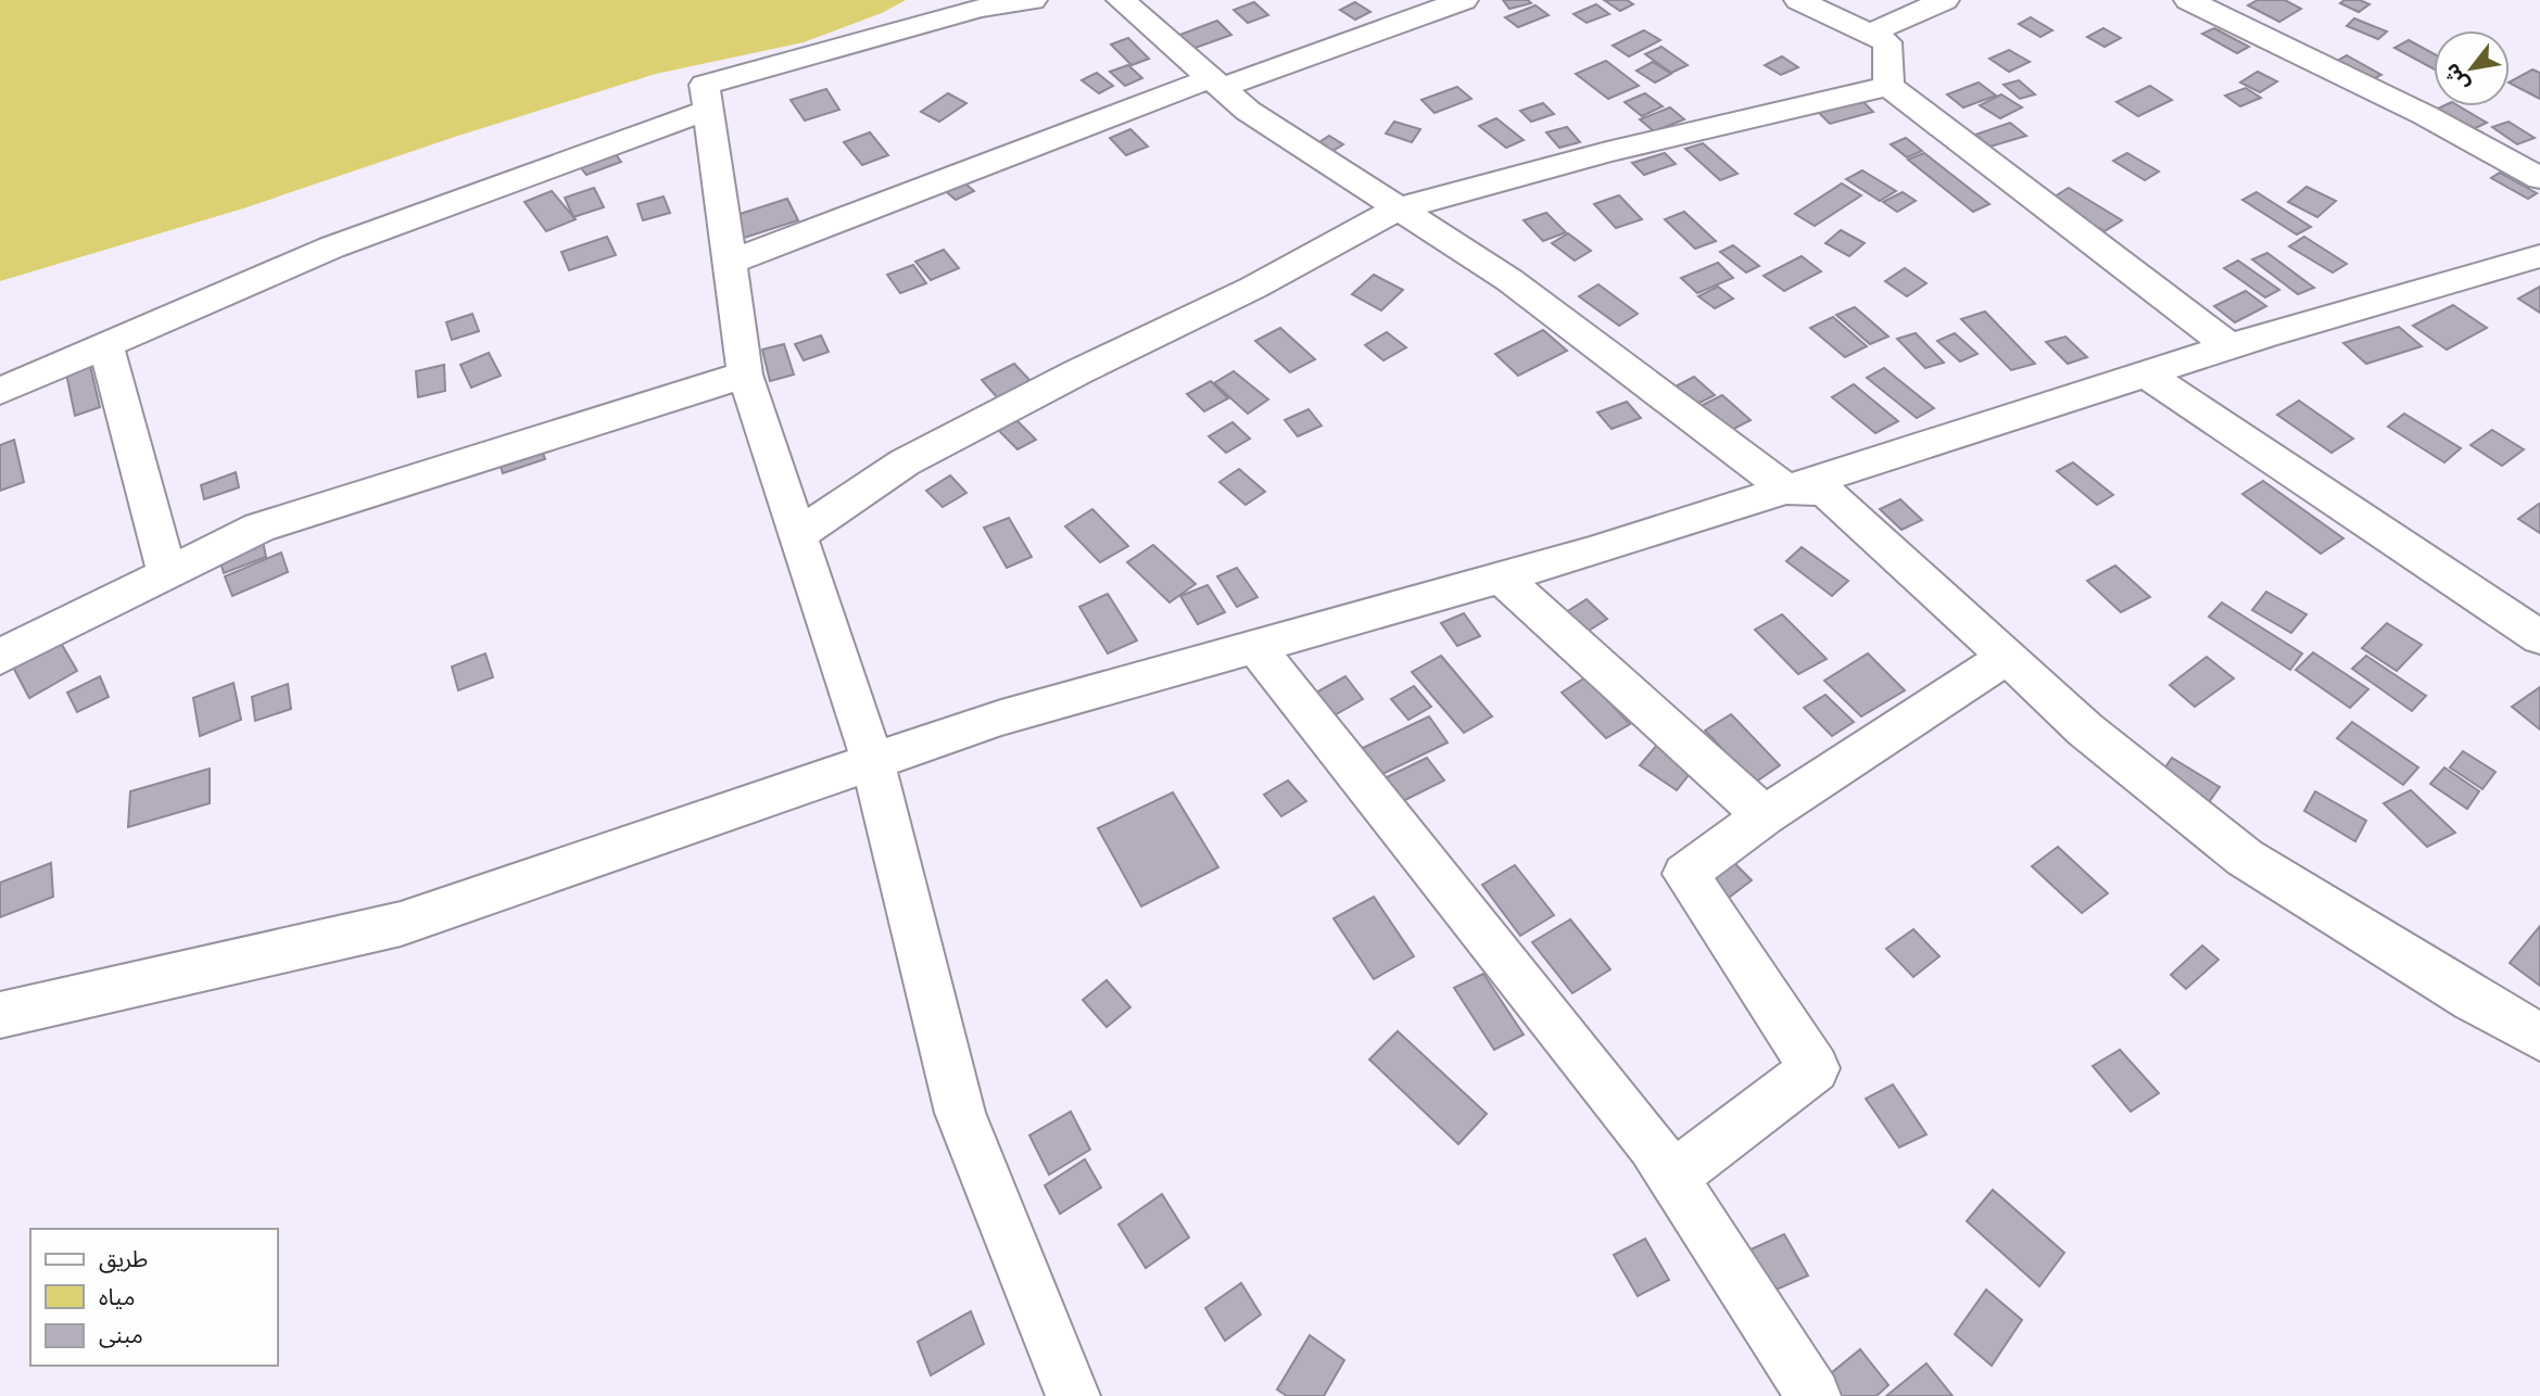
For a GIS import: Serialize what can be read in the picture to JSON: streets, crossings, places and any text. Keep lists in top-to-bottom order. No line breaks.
{"legend":["طريق","مياه","مبنى"],"north":"bottom left"}
